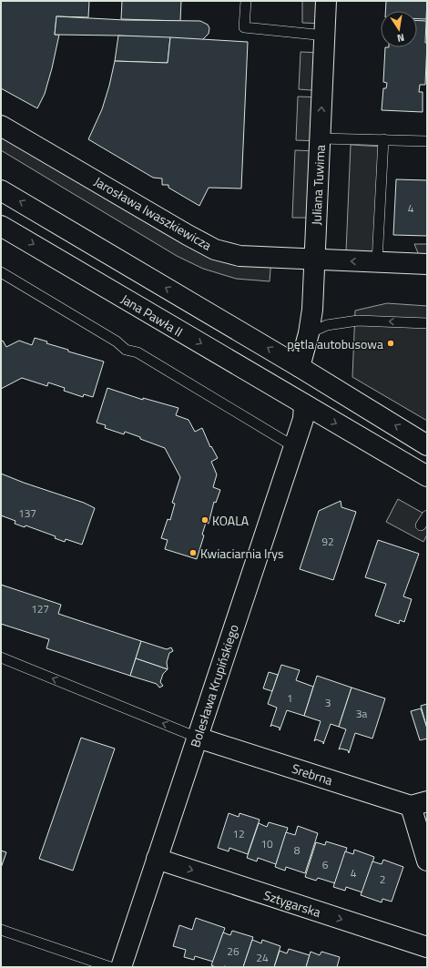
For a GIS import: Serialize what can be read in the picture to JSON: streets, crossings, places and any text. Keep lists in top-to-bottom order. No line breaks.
{"streets":{"street":["Juliana Tuwima","Jarosława Iwaszkiewicza","Jana Pawła II","Bolesława Krupińskiego","Srebrna","Sztygarska"]},"crossings":[["Juliana Tuwima","Jarosława Iwaszkiewicza"],["Jana Pawła II","Bolesława Krupińskiego"],["Bolesława Krupińskiego","Srebrna"],["Bolesława Krupińskiego","Sztygarska"]],"one_way":["Sztygarska"],"places":["pętla autobusowa","KOALA","Kwiaciarnia Irys"],"house_numbers":["4","137","92","127","1","3","3a","12","10","8","6","4","2","26","24"],"north":"bottom"}
